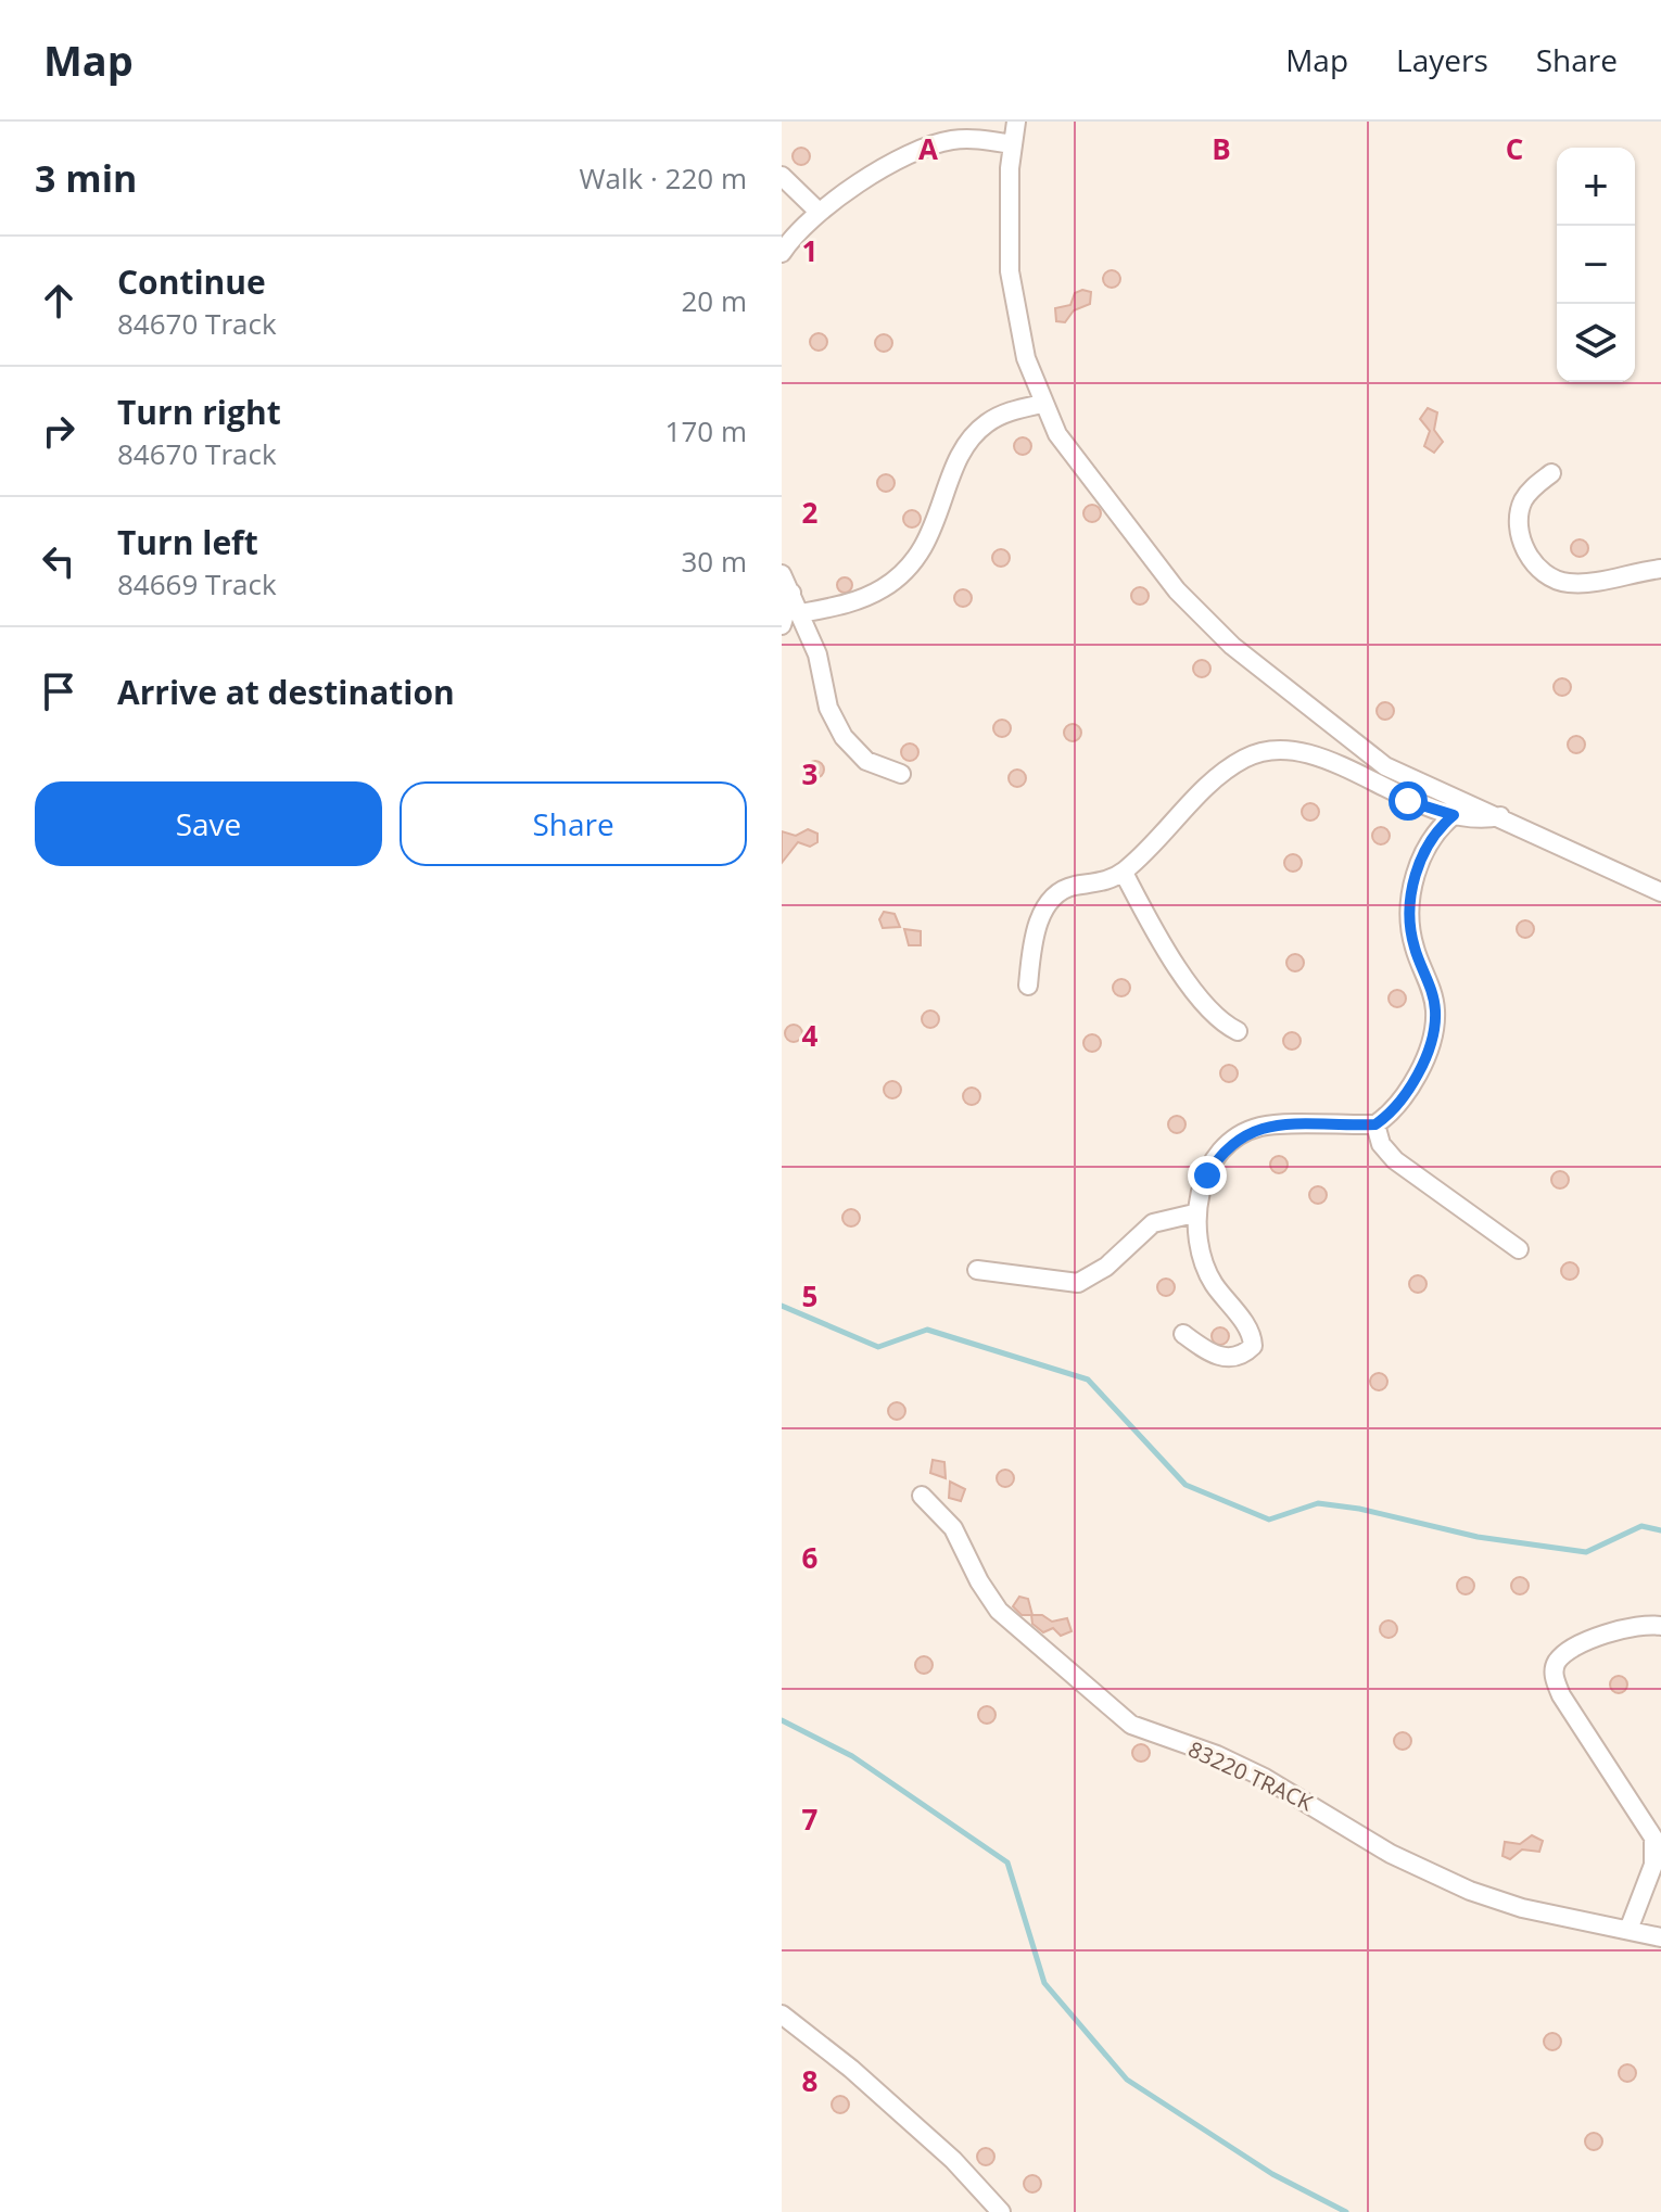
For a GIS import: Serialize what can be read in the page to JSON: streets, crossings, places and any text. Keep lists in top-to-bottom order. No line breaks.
{"streets":{"street":["83220 TRACK"]},"page":{"header":"Map","nav":["Map","Layers","Share"],"heading":["3 min","Walk · 220 m"],"map_buttons":["+","−"],"list":[["Continue","84670 Track","20 m"],["Turn right","84670 Track","170 m"],["Turn left","84669 Track","30 m"],"Arrive at destination"],"buttons":["Save","Share"]},"grid":{"columns":["A","B","C"],"rows":["1","2","3","4","5","6","7","8"]}}
